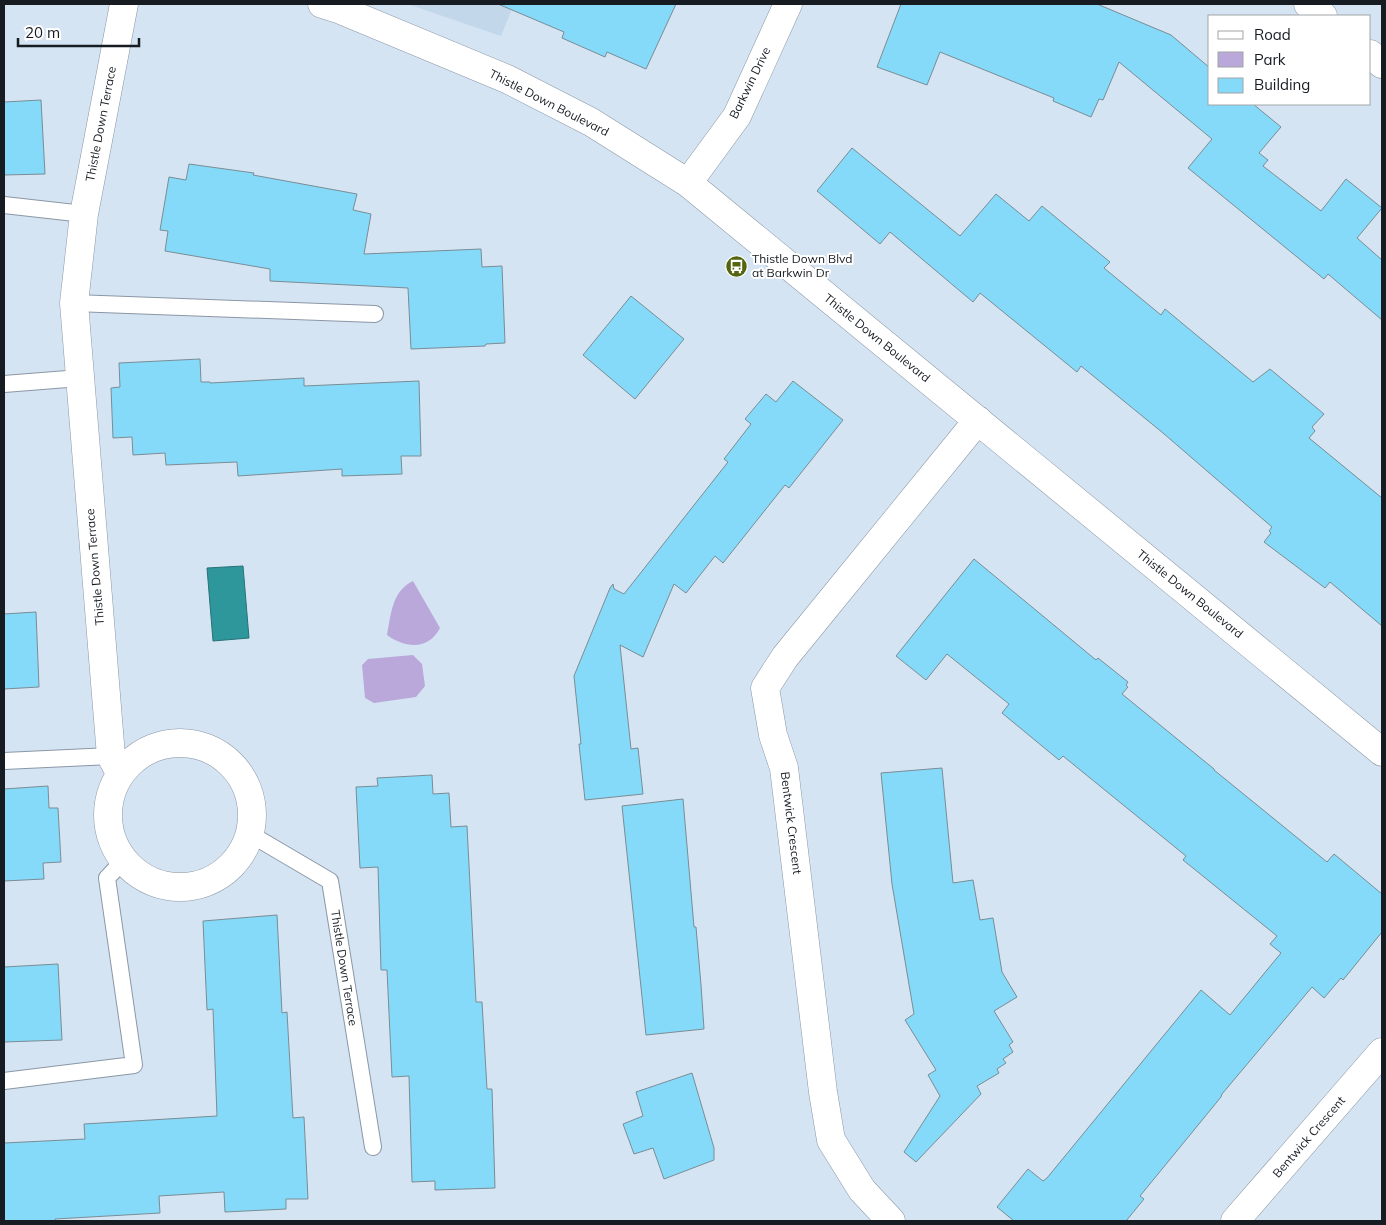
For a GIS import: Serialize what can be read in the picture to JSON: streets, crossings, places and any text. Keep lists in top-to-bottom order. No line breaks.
{"streets":{"street":["Barkwin Drive","Thistle Down Boulevard","Thistle Down Terrace","Bentwick Crescent"]},"crossings":[["Barkwin Drive","Thistle Down Boulevard"],["Thistle Down Boulevard","Bentwick Crescent"]],"places":{"bus stop":["Thistle Down Blvd at Barkwin Dr"]},"legend":["Road","Park","Building"],"scale_bar":"20 m"}
